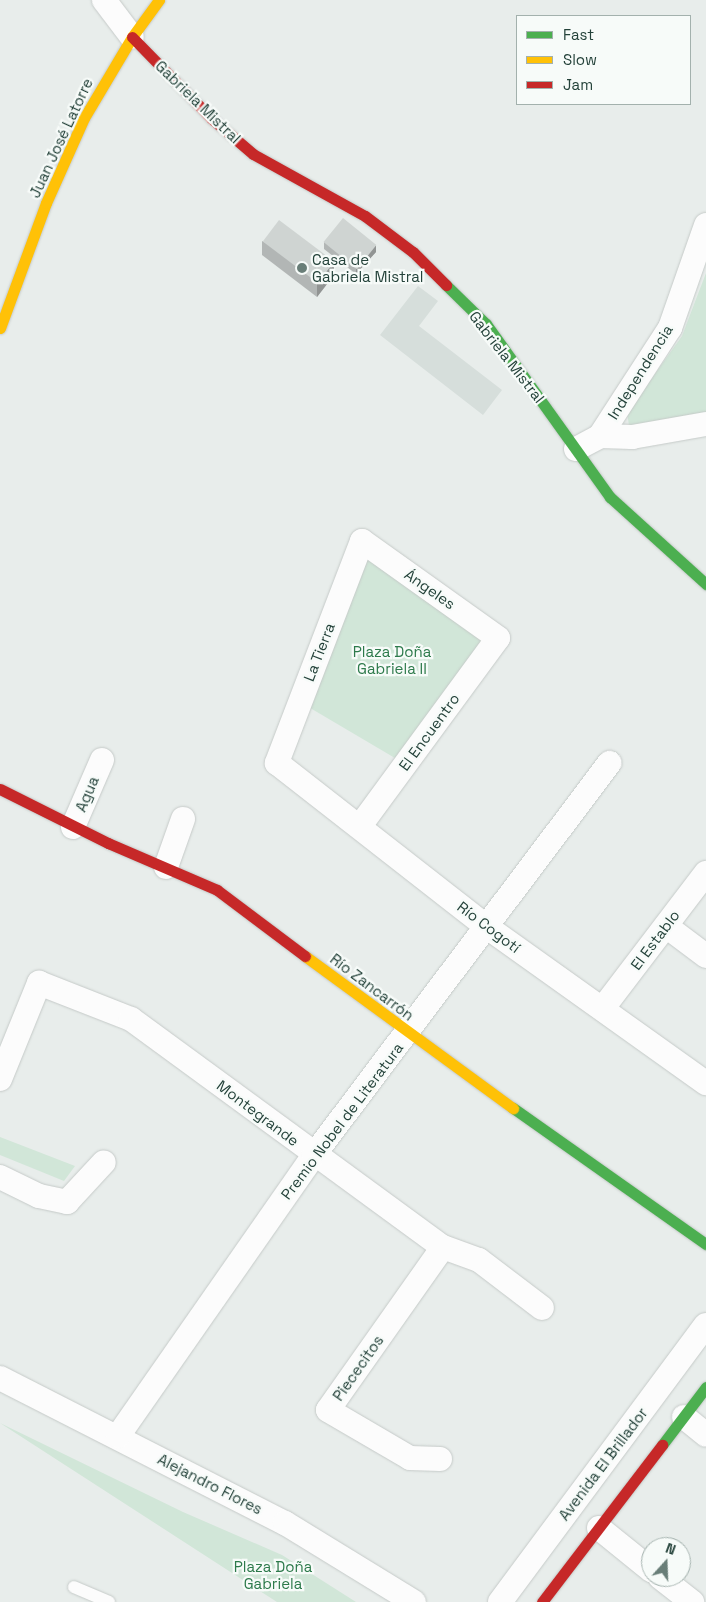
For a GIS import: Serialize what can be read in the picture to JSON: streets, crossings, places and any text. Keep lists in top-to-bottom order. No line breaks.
{"streets":{"street":["Gabriela Mistral","Juan José Latorre","Independencia","Ángeles","La Tierra","El Encuentro","Agua","Río Cogotí","El Establo","Río Zancarrón","Montegrande","Premio Nobel de Literatura","Piececitos","Avenida El Brillador","Alejandro Flores"]},"crossings":[["Gabriela Mistral","Juan José Latorre"],["Gabriela Mistral","Independencia"],["Ángeles","La Tierra"],["Ángeles","El Encuentro"],["La Tierra","Río Cogotí"],["El Encuentro","Río Cogotí"],["Agua","Río Zancarrón"],["Río Cogotí","El Establo"],["Río Cogotí","Premio Nobel de Literatura"],["Río Zancarrón","Premio Nobel de Literatura"],["Montegrande","Premio Nobel de Literatura"],["Montegrande","Piececitos"],["Premio Nobel de Literatura","Alejandro Flores"]],"parks":["Plaza Doña Gabriela II","Plaza Doña Gabriela"],"places":["Casa de Gabriela Mistral"],"legend":["Fast","Slow","Jam"],"north":"top"}
